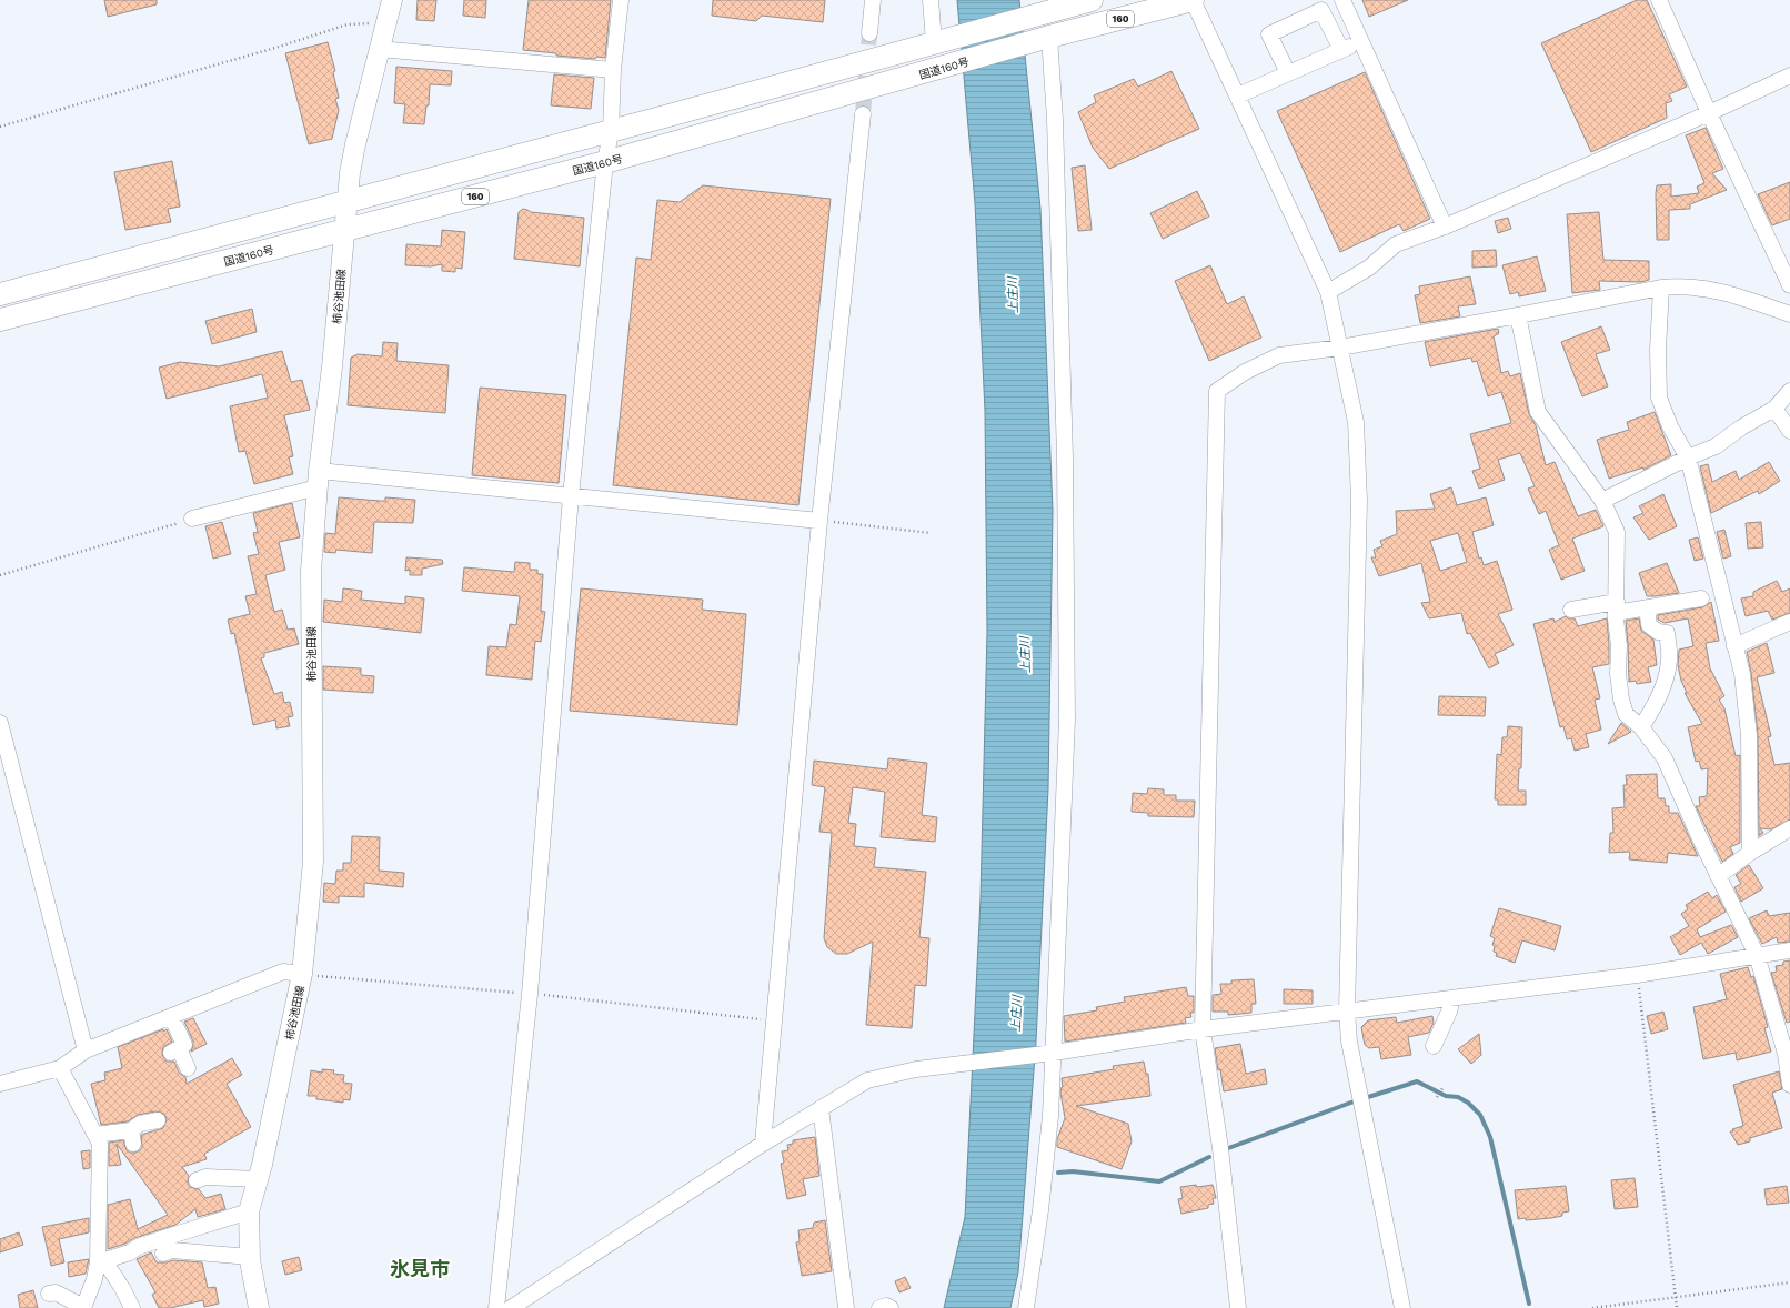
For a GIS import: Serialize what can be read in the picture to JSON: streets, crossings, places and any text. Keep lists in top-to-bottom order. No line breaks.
{"streets":{"highway":["160","国道160号"],"main road":["柿谷池田線"]},"crossings":[["国道160号","柿谷池田線"]],"districts":["氷見市"],"water":["上庄川"]}
